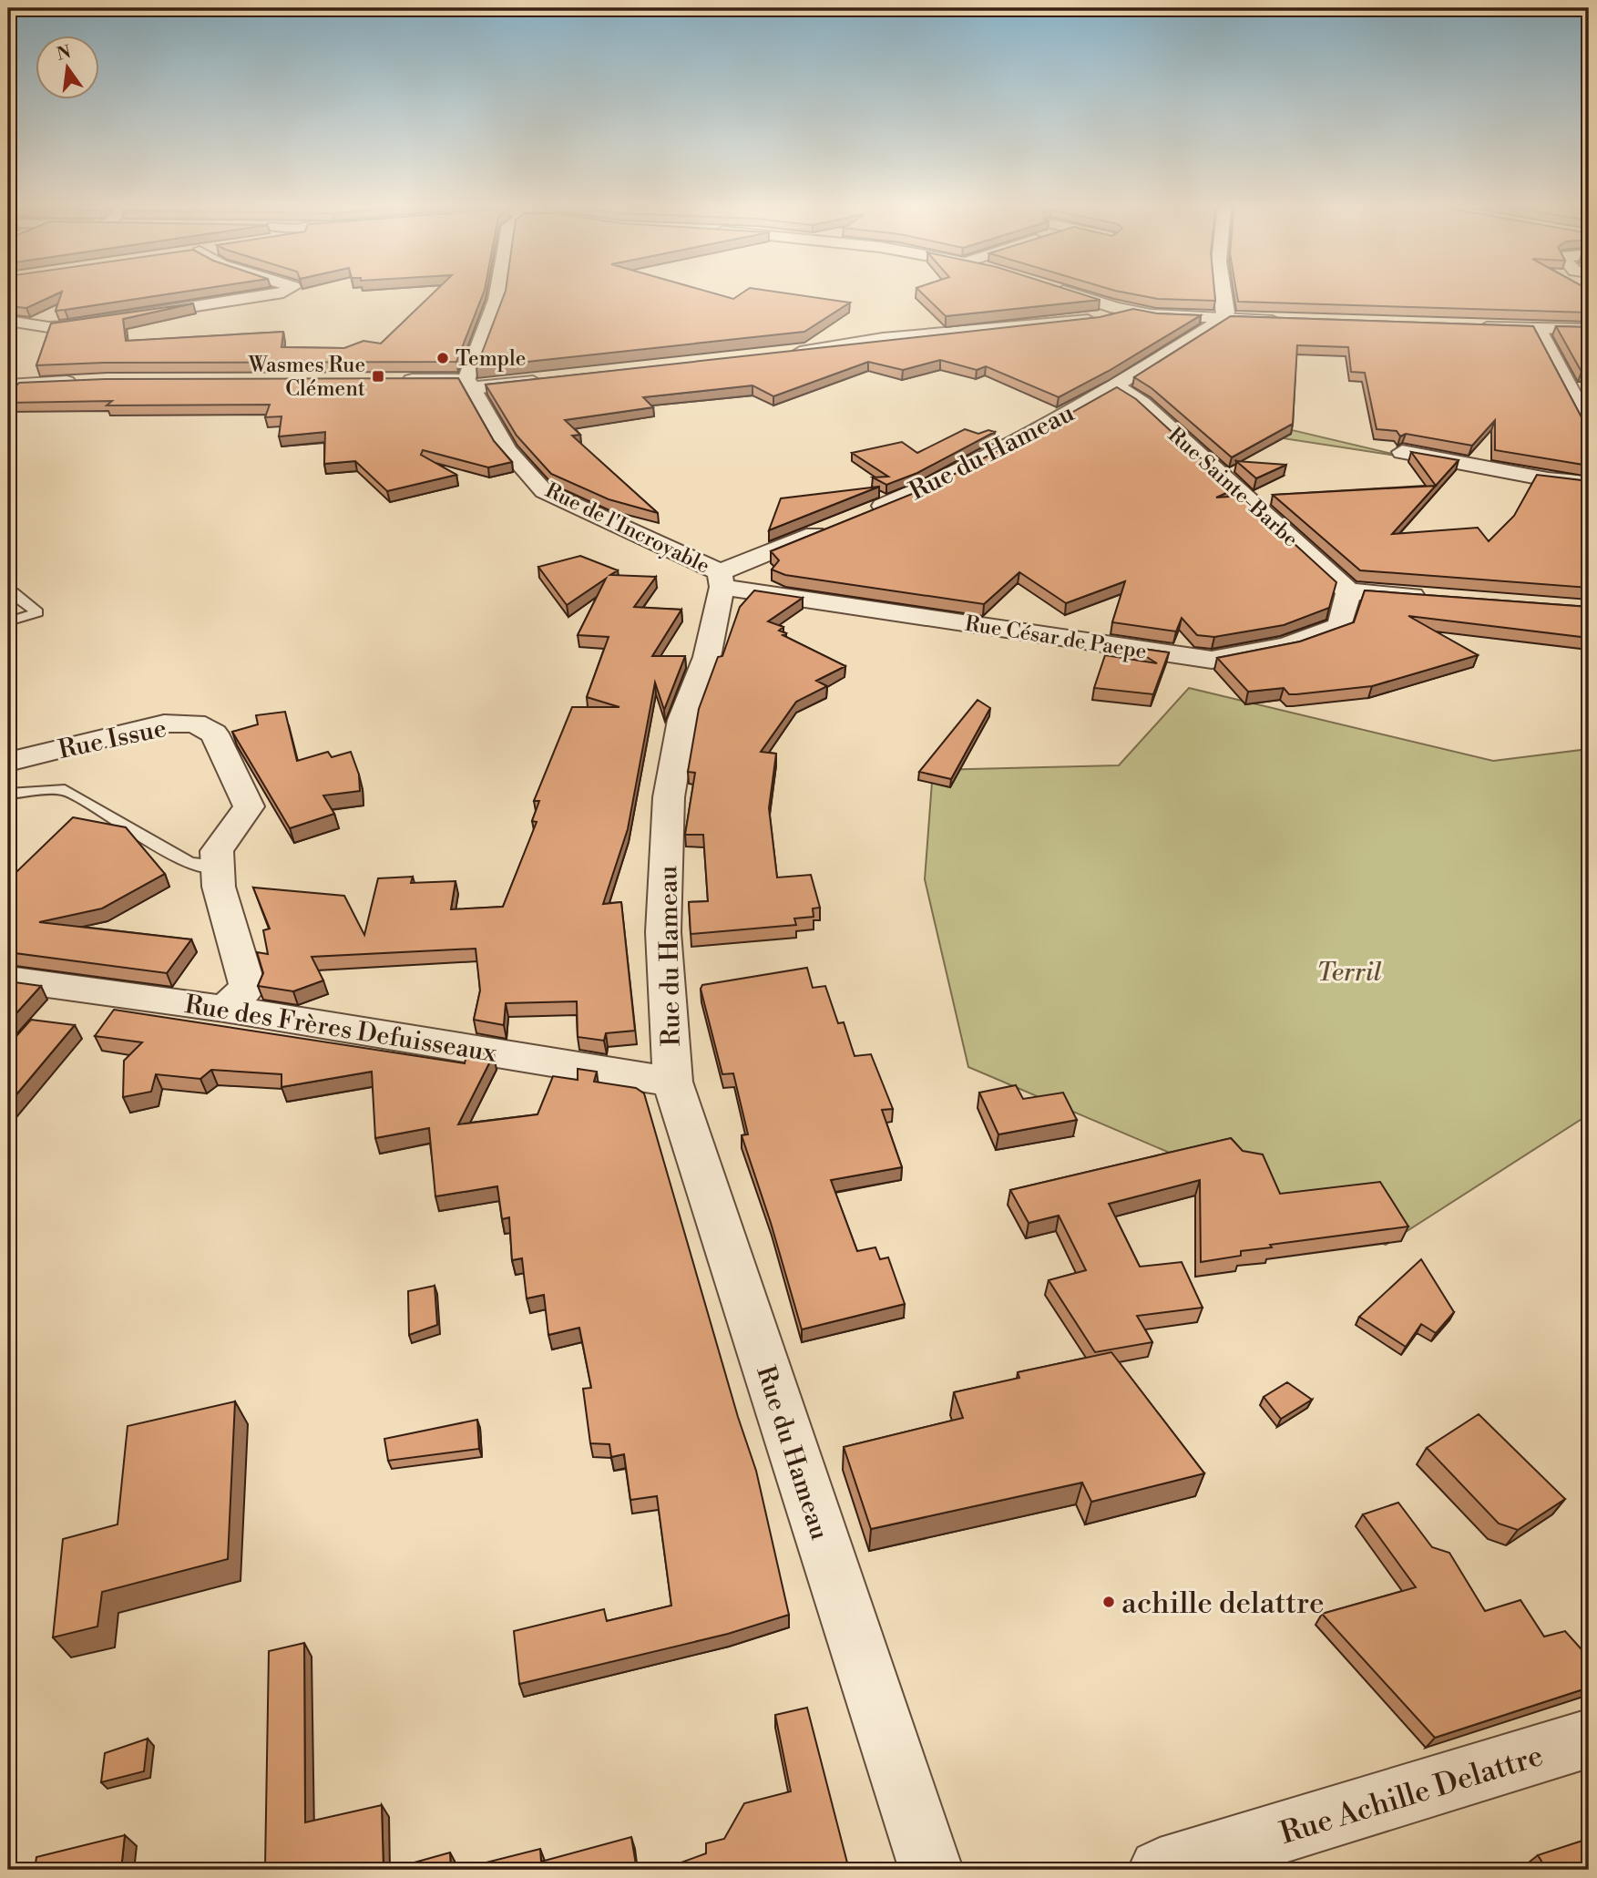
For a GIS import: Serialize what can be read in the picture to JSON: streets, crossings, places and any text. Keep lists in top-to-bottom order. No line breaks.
{"streets":{"street":["Rue du Hameau","Rue Sainte-Barbe","Rue de l'Incroyable","Rue César de Paepe","Rue Issue","Rue des Frères Defuisseaux","Rue Achille Delattre"]},"crossings":[["Rue du Hameau","Rue Sainte-Barbe"],["Rue du Hameau","Rue de l'Incroyable"],["Rue du Hameau","Rue César de Paepe"],["Rue du Hameau","Rue des Frères Defuisseaux"],["Rue Sainte-Barbe","Rue César de Paepe"],["Rue de l'Incroyable","Rue César de Paepe"],["Rue Issue","Rue des Frères Defuisseaux"]],"parks":["Terril"],"places":{"other":["Temple","achille delattre"],"transit":["Wasmes Rue Clément"]},"north":"top"}
